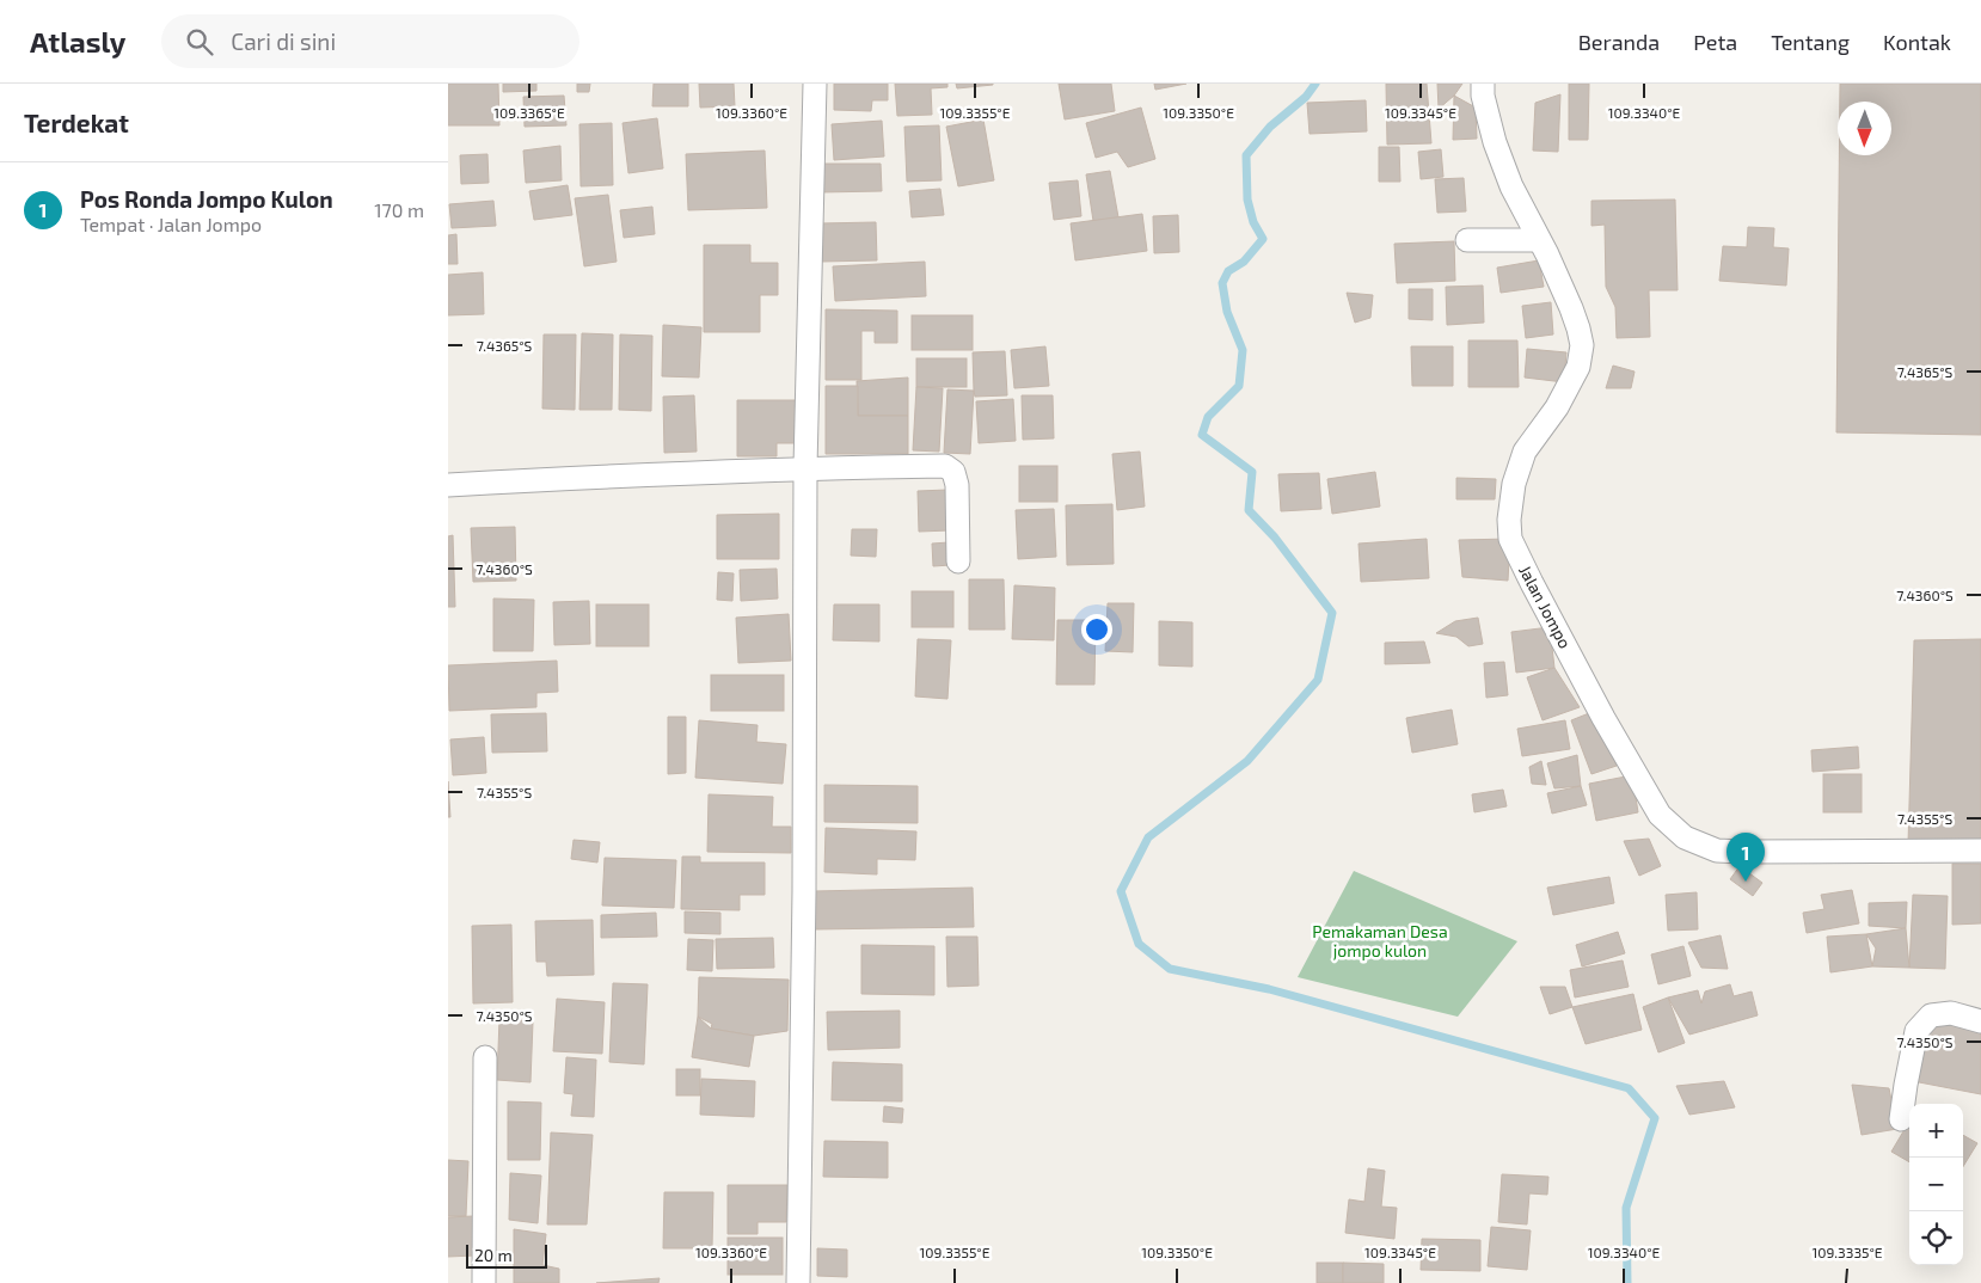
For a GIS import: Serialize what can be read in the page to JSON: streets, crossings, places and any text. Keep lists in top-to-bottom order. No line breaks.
{"streets":{"street":["Jalan Jompo"]},"parks":["Pemakaman Desa jompo kulon"],"scale_bar":"20 m","north":"bottom","page":{"header":"Atlasly","search":"Cari di sini","nav":["Beranda","Peta","Tentang","Kontak"],"heading":"Terdekat","list":[{"mark":"1","name":"Pos Ronda Jompo Kulon","note":"Tempat · Jalan Jompo","value":"170 m"}],"pins":"1","map_buttons":["+","−"],"scale":"20 m"},"coordinates":["109.3365°E","109.3360°E","109.3355°E","109.3350°E","109.3345°E","109.3340°E","7.4365°S","7.4360°S","7.4355°S","7.4350°S","109.3335°E"]}
